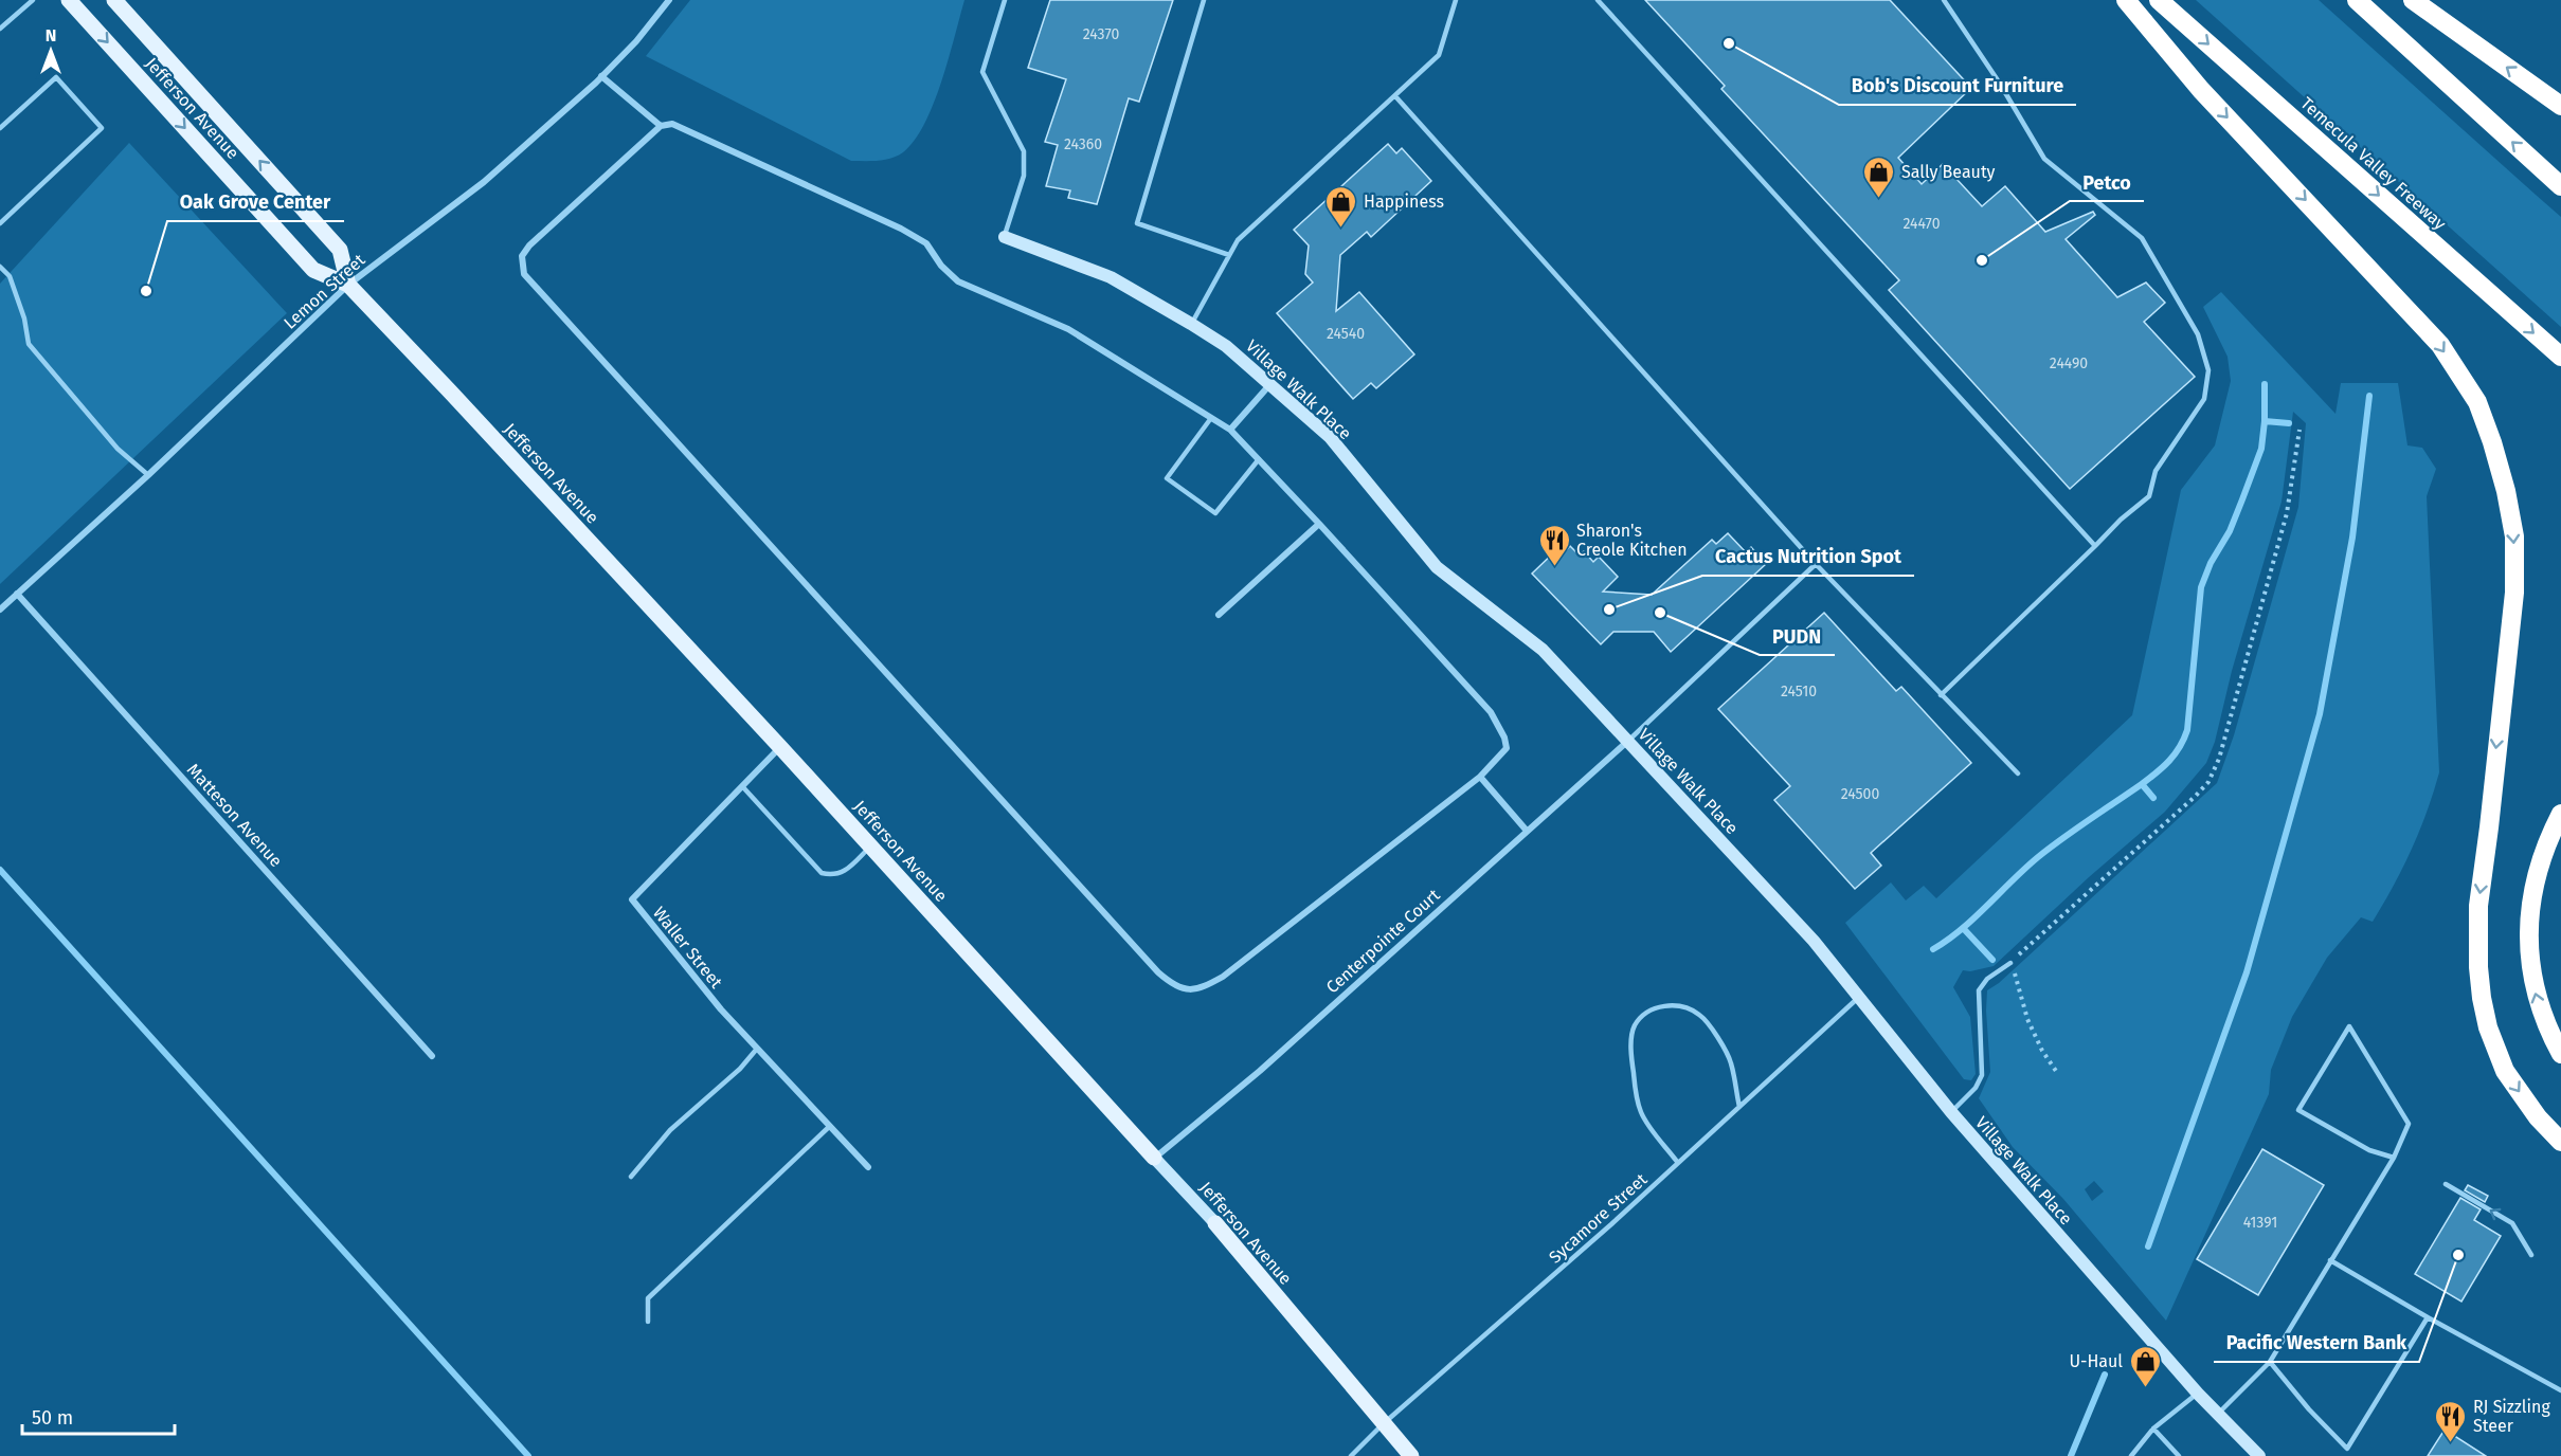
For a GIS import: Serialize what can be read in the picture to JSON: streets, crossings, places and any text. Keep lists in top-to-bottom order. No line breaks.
{"streets":{"highway":["Temecula Valley Freeway"],"main road":["Jefferson Avenue"],"street":["Lemon Street","Village Walk Place","Matteson Avenue","Centerpointe Court","Waller Street"],"lane":["Sycamore Street"]},"crossings":[["Jefferson Avenue","Lemon Street"],["Jefferson Avenue","Centerpointe Court"],["Jefferson Avenue","Waller Street"],["Jefferson Avenue","Sycamore Street"],["Lemon Street","Matteson Avenue"],["Village Walk Place","Centerpointe Court"],["Village Walk Place","Sycamore Street"]],"places":{"other":["Bob's Discount Furniture","Petco","Oak Grove Center","Cactus Nutrition Spot","PUDN","Pacific Western Bank"],"shop":["Sally Beauty","Happiness","U-Haul"],"restaurant":["Sharon's Creole Kitchen","RJ Sizzling Steer"]},"house_numbers":["24370","24360","24470","24540","24490","24510","24500","41391"],"scale_bar":"50 m","north":"top"}
